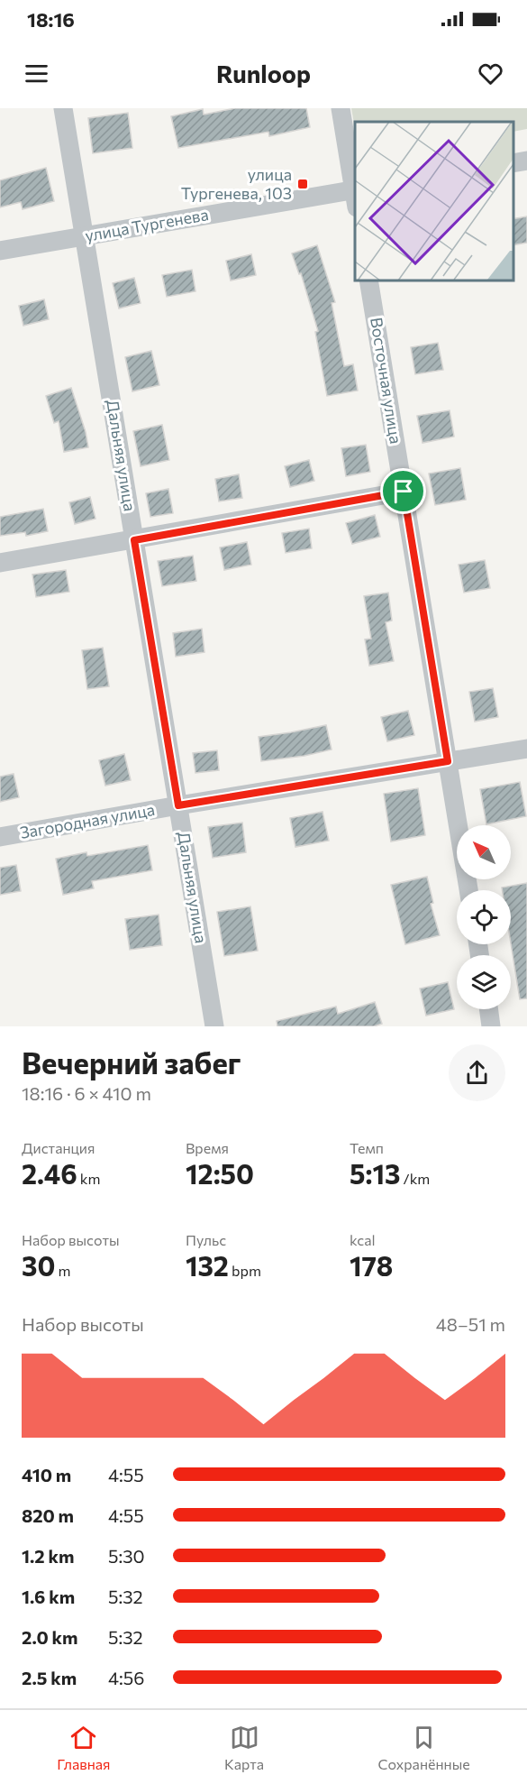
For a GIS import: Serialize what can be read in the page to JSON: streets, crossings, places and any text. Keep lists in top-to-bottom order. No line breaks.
{"streets":{"street":["улица Тургенева","Восточная улица","Дальняя улица","Загородная улица"]},"crossings":[["улица Тургенева","Дальняя улица"],["Восточная улица","Загородная улица"],["Дальняя улица","Загородная улица"]],"places":{"transit":["улица Тургенева, 103"]},"north":"top left","page":{"status":"18:16","header":"Runloop","heading":["Вечерний забег","18:16 · 6 × 410 m"],"stats":[["Дистанция","2.46 km"],["Время","12:50"],["Темп","5:13 /km"],["Набор высоты","30 m"],["Пульс","132 bpm"],["kcal","178"]],"chart":["Набор высоты","48–51 m"],"list":[{"name":"410 m","note":"4:55"},{"name":"820 m","note":"4:55"},{"name":"1.2 km","note":"5:30"},{"name":"1.6 km","note":"5:32"},{"name":"2.0 km","note":"5:32"},{"name":"2.5 km","note":"4:56"}],"tabs":["Главная","Карта","Сохранённые"]}}
